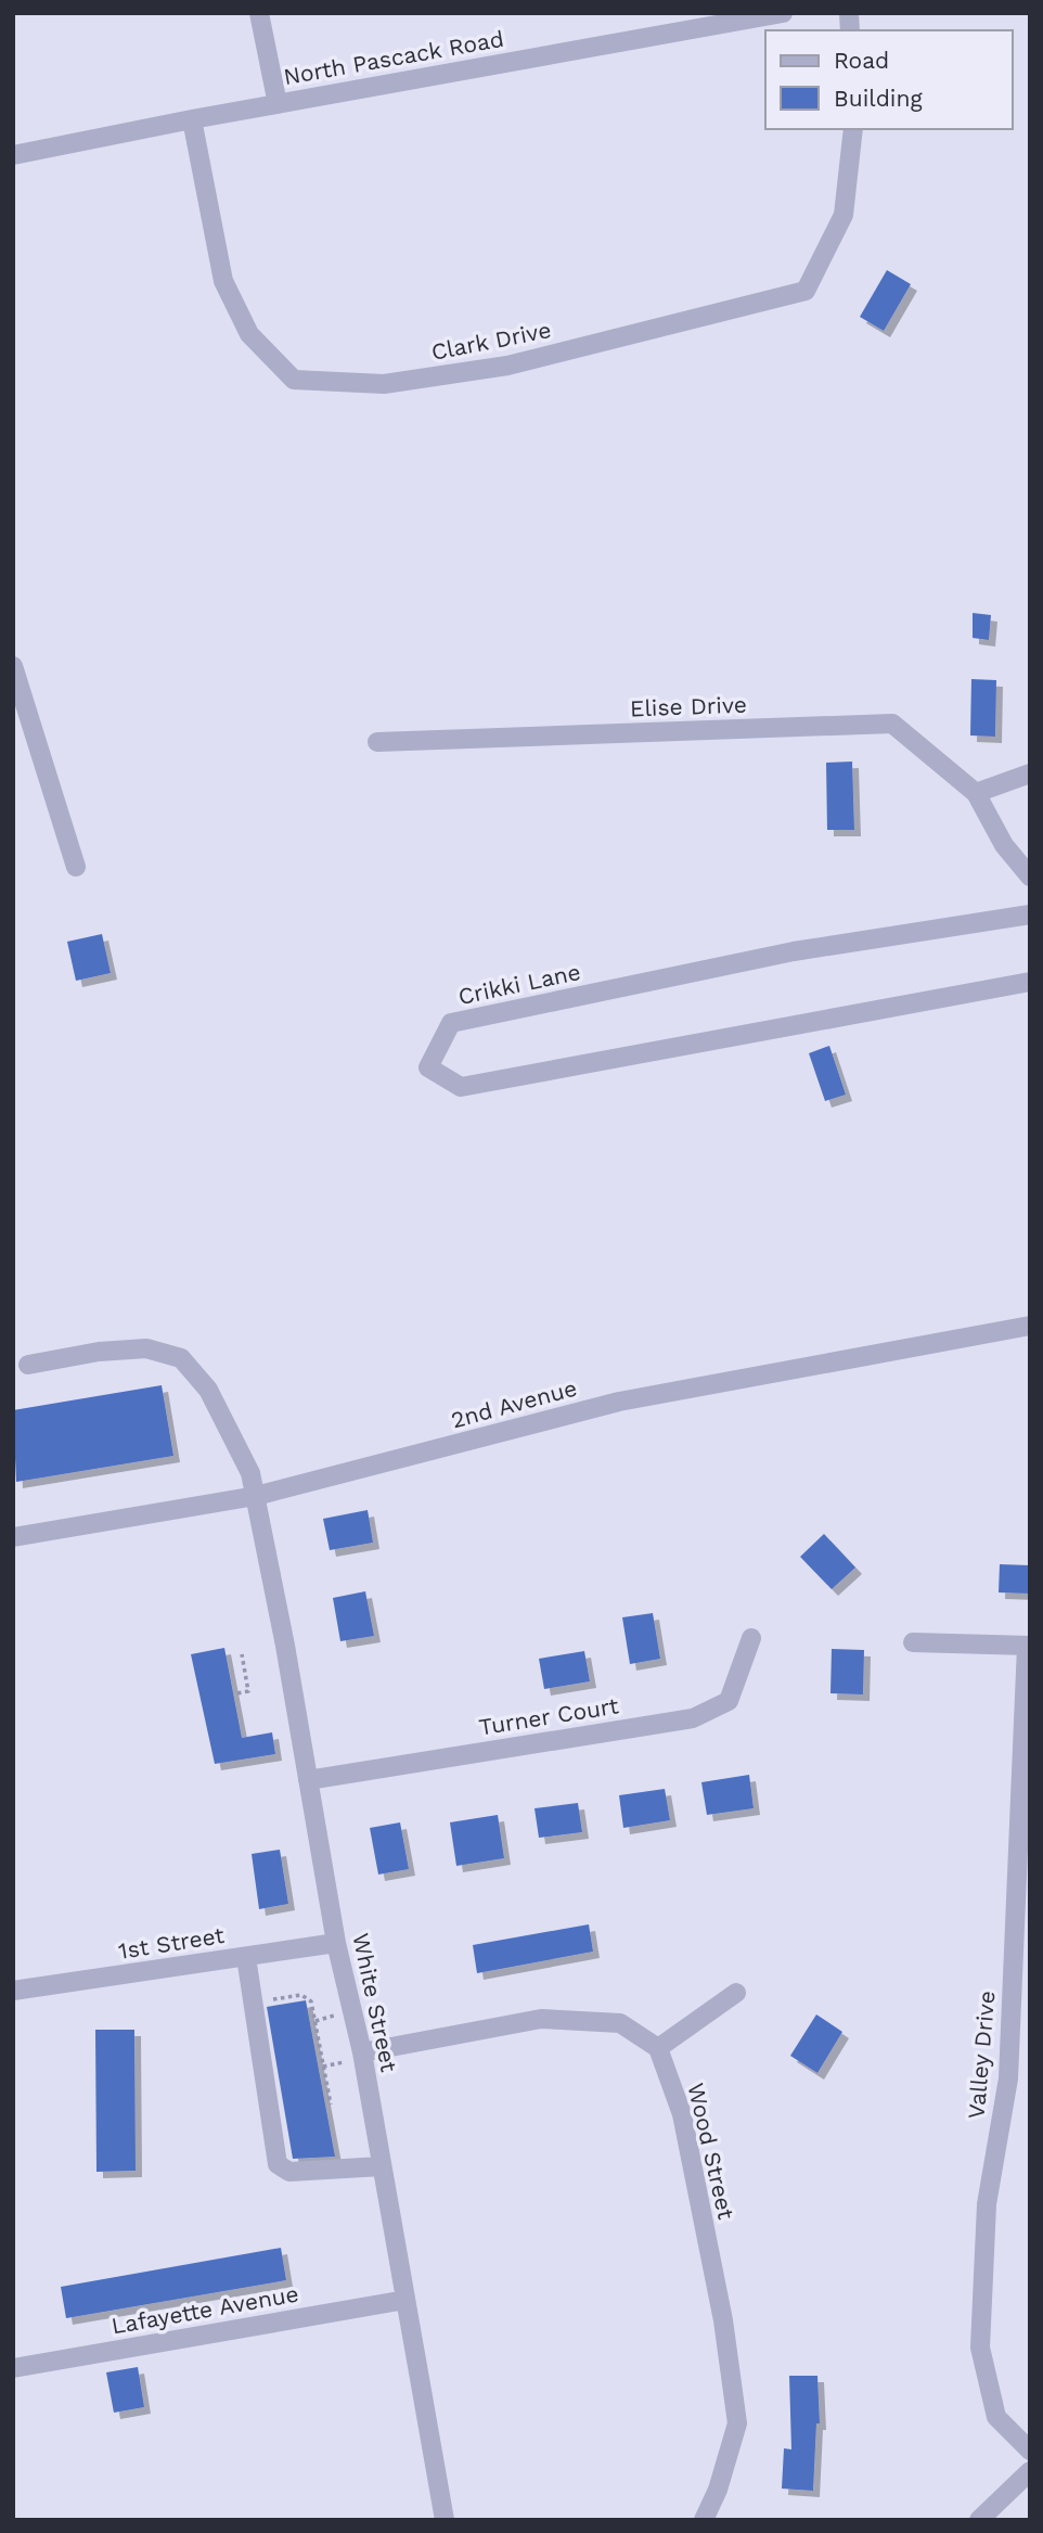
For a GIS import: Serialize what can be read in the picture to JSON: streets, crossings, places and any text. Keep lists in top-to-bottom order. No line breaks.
{"streets":{"street":["North Pascack Road","Clark Drive","Elise Drive","Crikki Lane","2nd Avenue","Turner Court","1st Street","White Street","Valley Drive","Wood Street","Lafayette Avenue"]},"crossings":[["North Pascack Road","Clark Drive"],["2nd Avenue","White Street"],["Turner Court","White Street"],["1st Street","White Street"],["White Street","Lafayette Avenue"]],"legend":["Road","Building"]}
